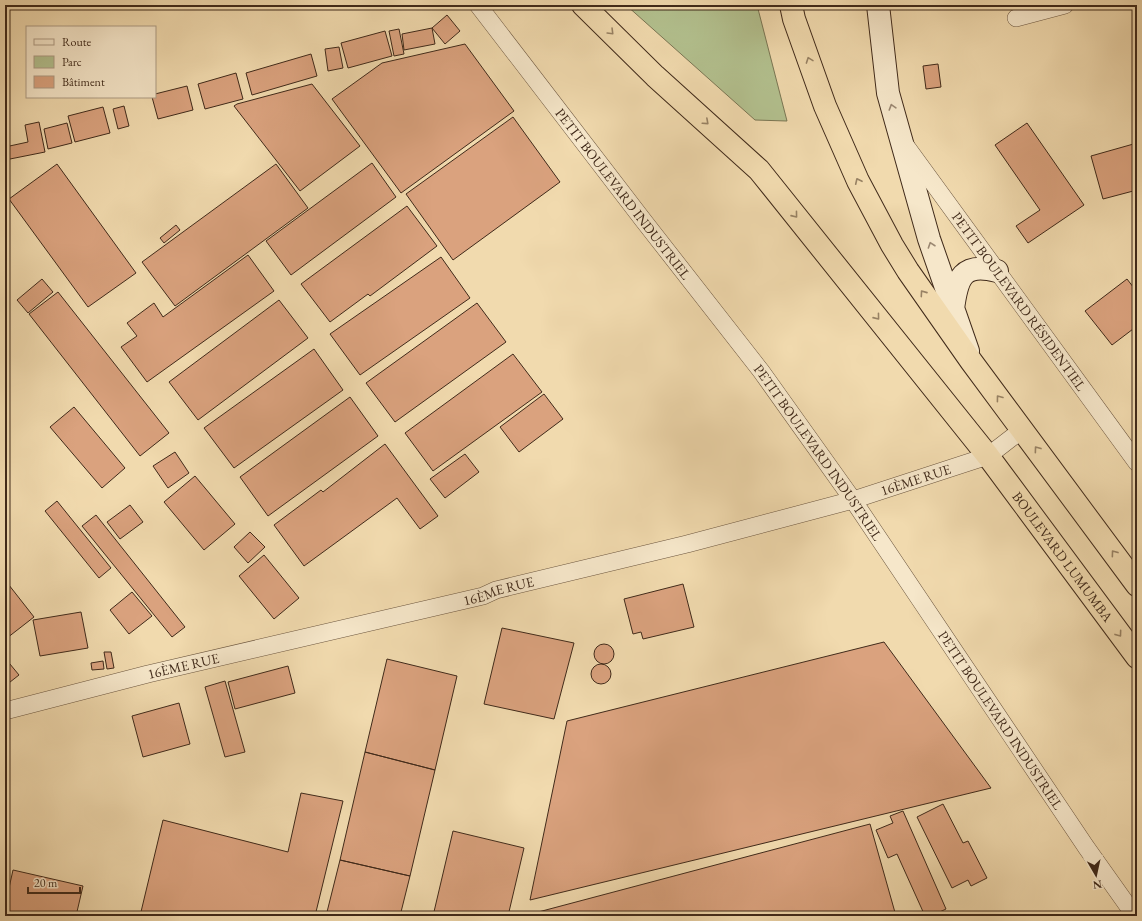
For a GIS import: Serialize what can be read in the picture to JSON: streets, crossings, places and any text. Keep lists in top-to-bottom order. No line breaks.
{"streets":{"highway":["BOULEVARD LUMUMBA"],"street":["PETIT BOULEVARD INDUSTRIEL","PETIT BOULEVARD RÉSIDENTIEL","16ÈME RUE"]},"crossings":[["PETIT BOULEVARD INDUSTRIEL","16ÈME RUE"],["16ÈME RUE","BOULEVARD LUMUMBA"]],"legend":["Route","Parc","Bâtiment"],"scale_bar":"20 m","north":"bottom"}
